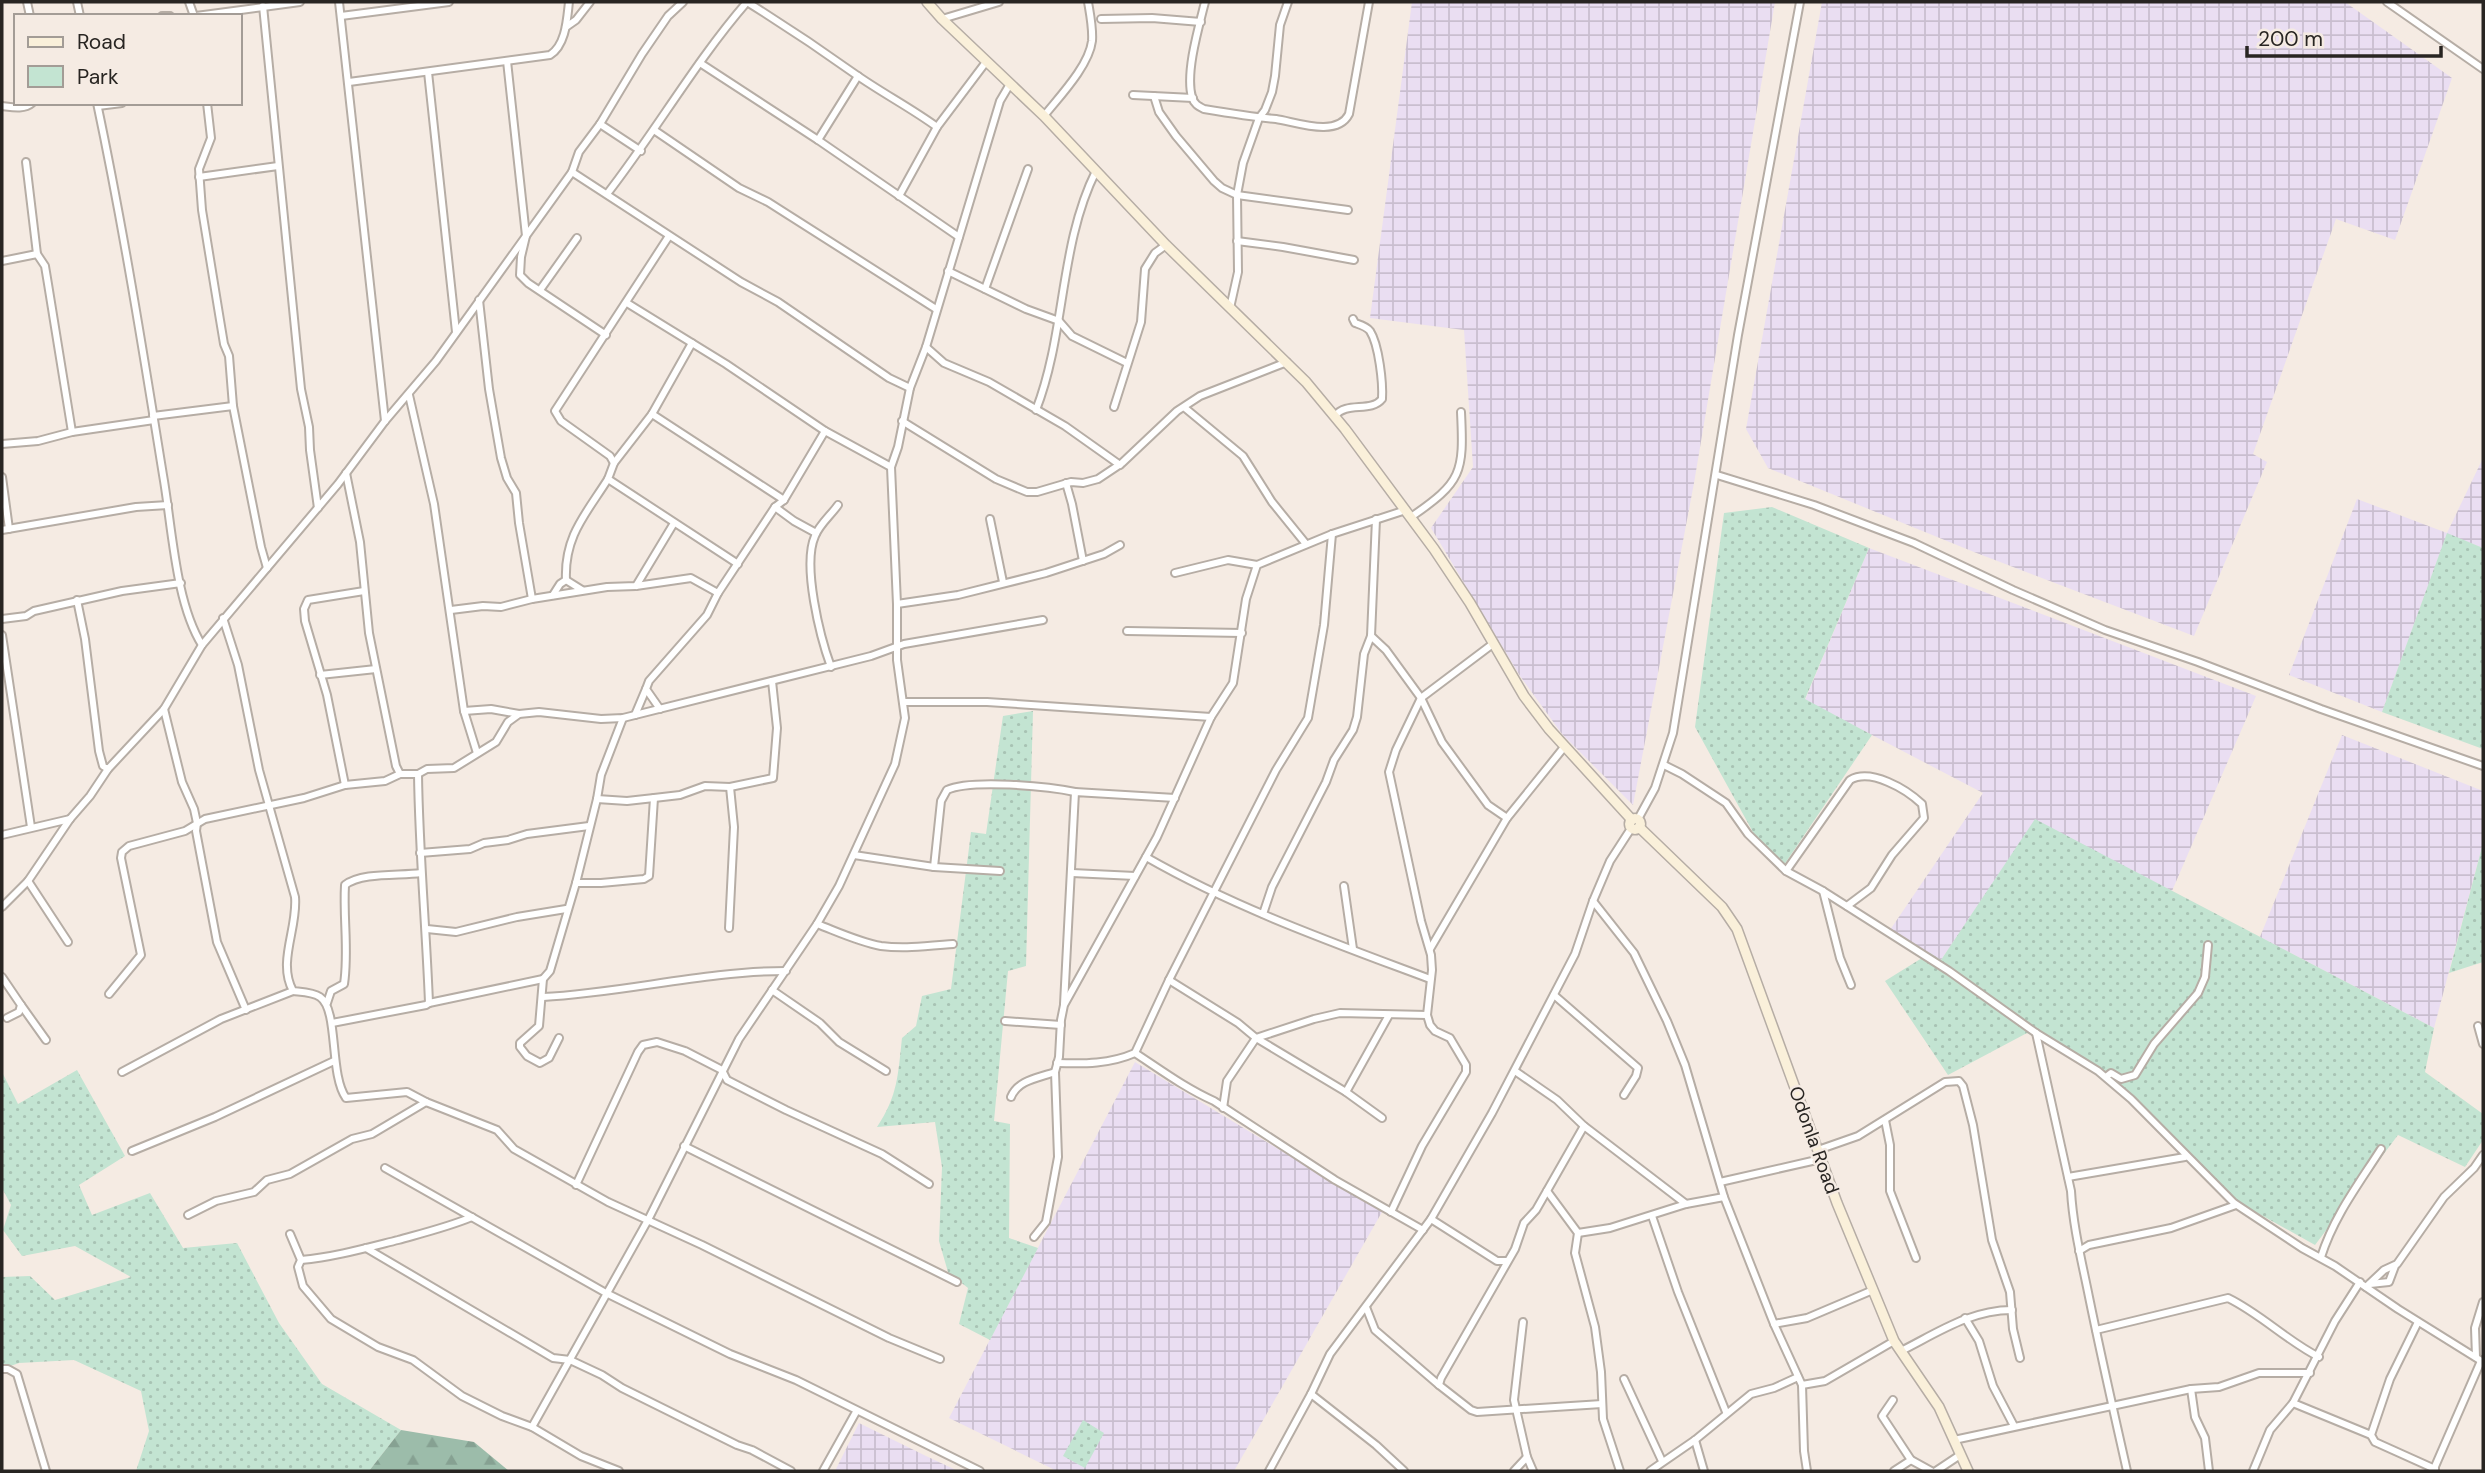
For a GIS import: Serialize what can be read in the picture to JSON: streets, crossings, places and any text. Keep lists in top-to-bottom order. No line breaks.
{"streets":{"street":["Odonla Road"]},"legend":["Road","Park"],"scale_bar":"200 m"}
